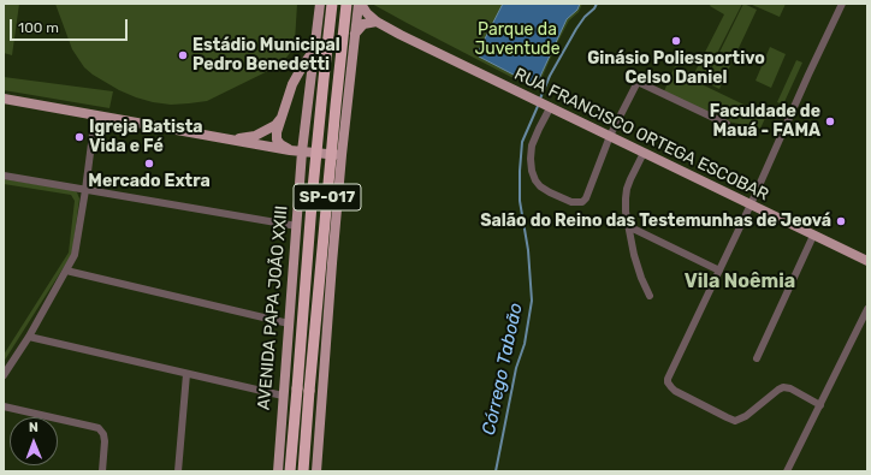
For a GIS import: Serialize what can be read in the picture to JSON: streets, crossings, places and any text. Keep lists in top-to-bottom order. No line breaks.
{"streets":{"highway":["SP-017","AVENIDA PAPA JOÃO XXIII"],"main road":["RUA FRANCISCO ORTEGA ESCOBAR"]},"districts":["Vila Noêmia"],"water":["Córrego Taboão"],"parks":["Parque da Juventude"],"places":["Ginásio Poliesportivo Celso Daniel","Estádio Municipal Pedro Benedetti","Faculdade de Mauá - FAMA","Igreja Batista Vida e Fé","Mercado Extra","Salão do Reino das Testemunhas de Jeová"],"scale_bar":"100 m","north":"top"}
